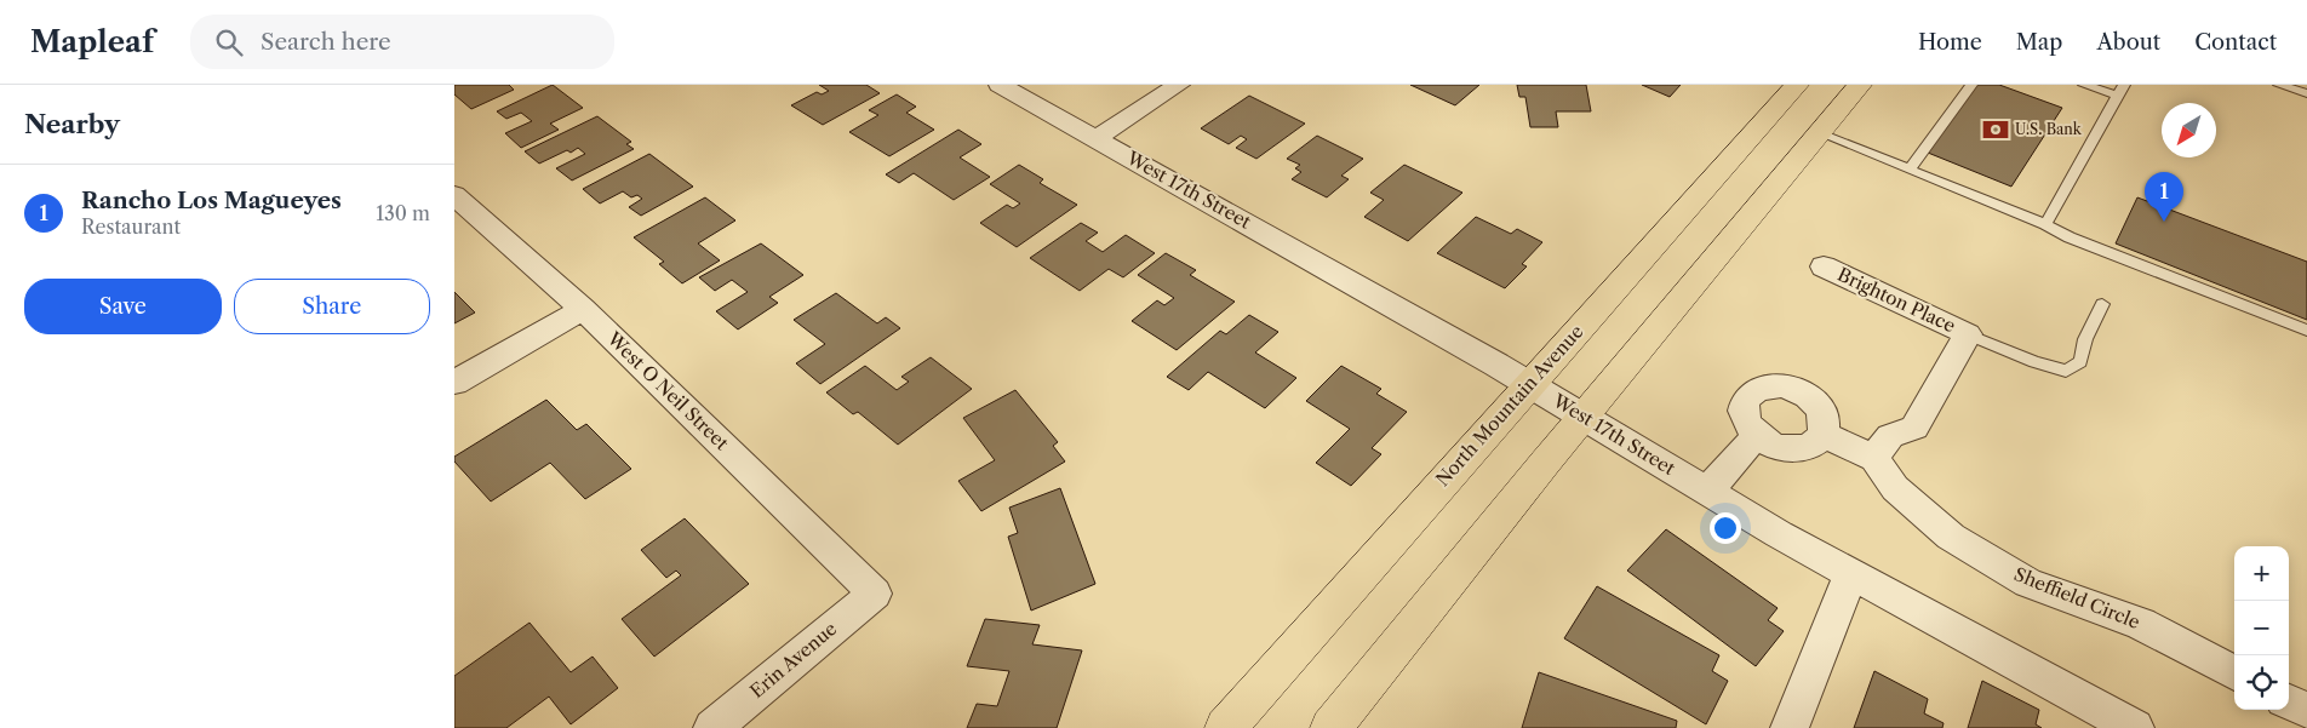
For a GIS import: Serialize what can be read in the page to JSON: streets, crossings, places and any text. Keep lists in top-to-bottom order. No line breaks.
{"streets":{"main road":["North Mountain Avenue"],"street":["West 17th Street","Brighton Place","West O Neil Street","Sheffield Circle","Erin Avenue"]},"crossings":[["West 17th Street","North Mountain Avenue"],["West O Neil Street","Erin Avenue"]],"places":{"bank":["U.S. Bank"]},"north":"bottom left","page":{"header":"Mapleaf","search":"Search here","nav":["Home","Map","About","Contact"],"heading":"Nearby","list":[{"mark":"1","name":"Rancho Los Magueyes","note":"Restaurant","value":"130 m"}],"pins":"1","buttons":["Save","Share"],"map_buttons":["+","−"]}}
